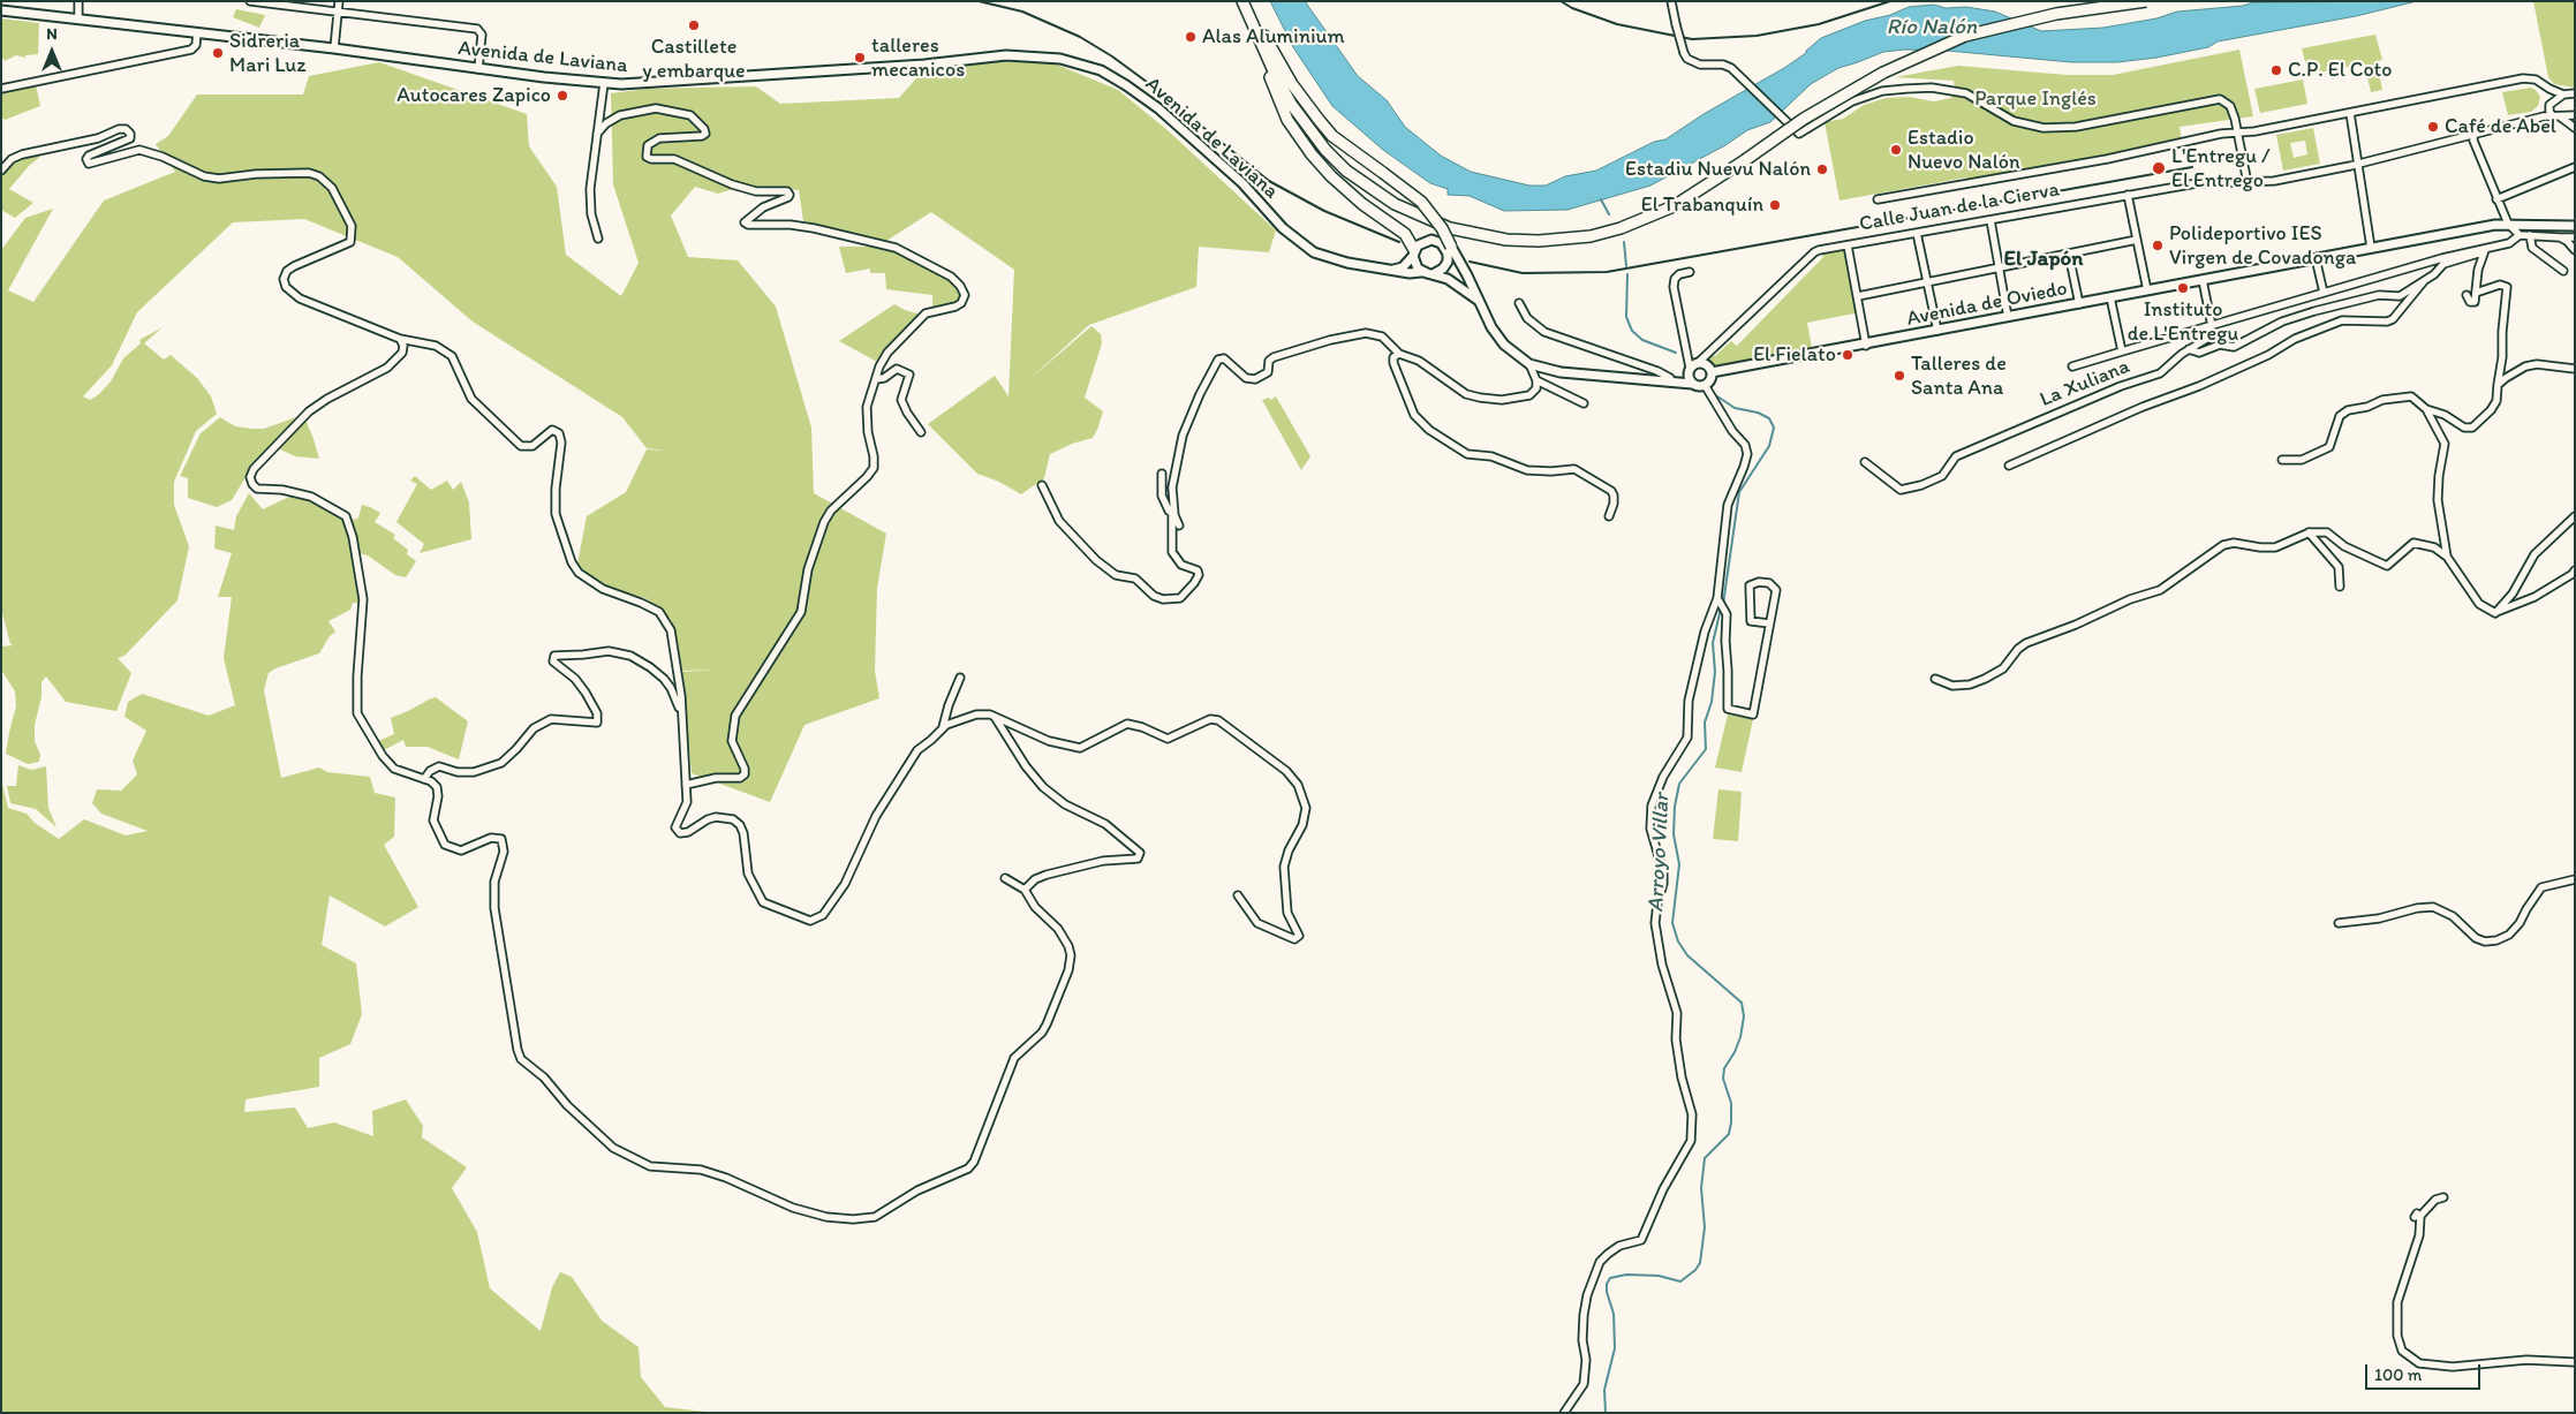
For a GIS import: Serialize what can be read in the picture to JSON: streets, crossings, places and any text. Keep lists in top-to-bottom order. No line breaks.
{"streets":{"street":["Avenida de Laviana","Calle Juan de la Cierva","Avenida de Oviedo","La Xuliana"]},"crossings":[["Calle Juan de la Cierva","Avenida de Oviedo"]],"districts":["El Japón"],"water":["Río Nalón","Arroyo Villar"],"parks":["Parque Inglés"],"places":["Castillete y embarque","Alas Aluminium","Sidreria Mari Luz","talleres mecanicos","C.P. El Coto","Autocares Zapico","Café de Abel","Estadio Nuevo Nalón","L'Entregu / El Entrego","Estadiu Nuevu Nalón","El Trabanquín","Polideportivo IES Virgen de Covadonga","Instituto de L'Entregu","El Fielato","Talleres de Santa Ana"],"scale_bar":"100 m","north":"top"}
